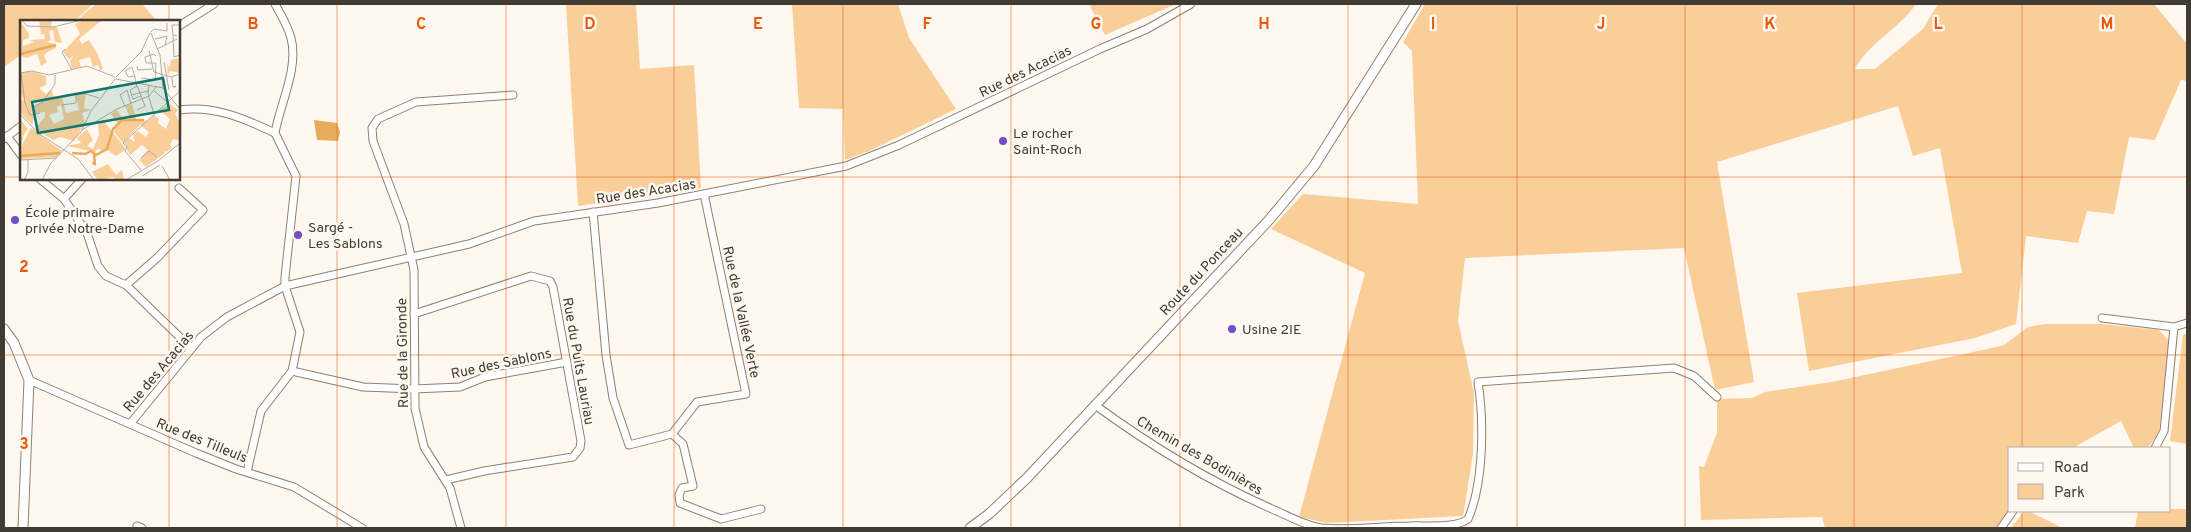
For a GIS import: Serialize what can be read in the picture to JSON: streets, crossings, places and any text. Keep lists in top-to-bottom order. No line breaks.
{"streets":{"street":["Rue des Acacias","Route du Ponceau","Rue de la Vallée Verte","Rue de la Gironde","Rue du Puits Lauriau","Rue des Sablons","Rue des Tilleuls","Chemin des Bodinières"]},"crossings":[["Rue des Acacias","Rue de la Vallée Verte"],["Rue des Acacias","Rue de la Gironde"],["Rue des Acacias","Rue des Tilleuls"],["Route du Ponceau","Chemin des Bodinières"],["Rue de la Gironde","Rue du Puits Lauriau"],["Rue de la Gironde","Rue des Sablons"],["Rue du Puits Lauriau","Rue des Sablons"]],"places":["Le rocher Saint-Roch","École primaire privée Notre-Dame","Sargé - Les Sablons","Usine 2IE"],"legend":["Road","Park"],"grid":{"columns":["B","C","D","E","F","G","H","I","J","K","L","M"],"rows":["2","3"]}}
